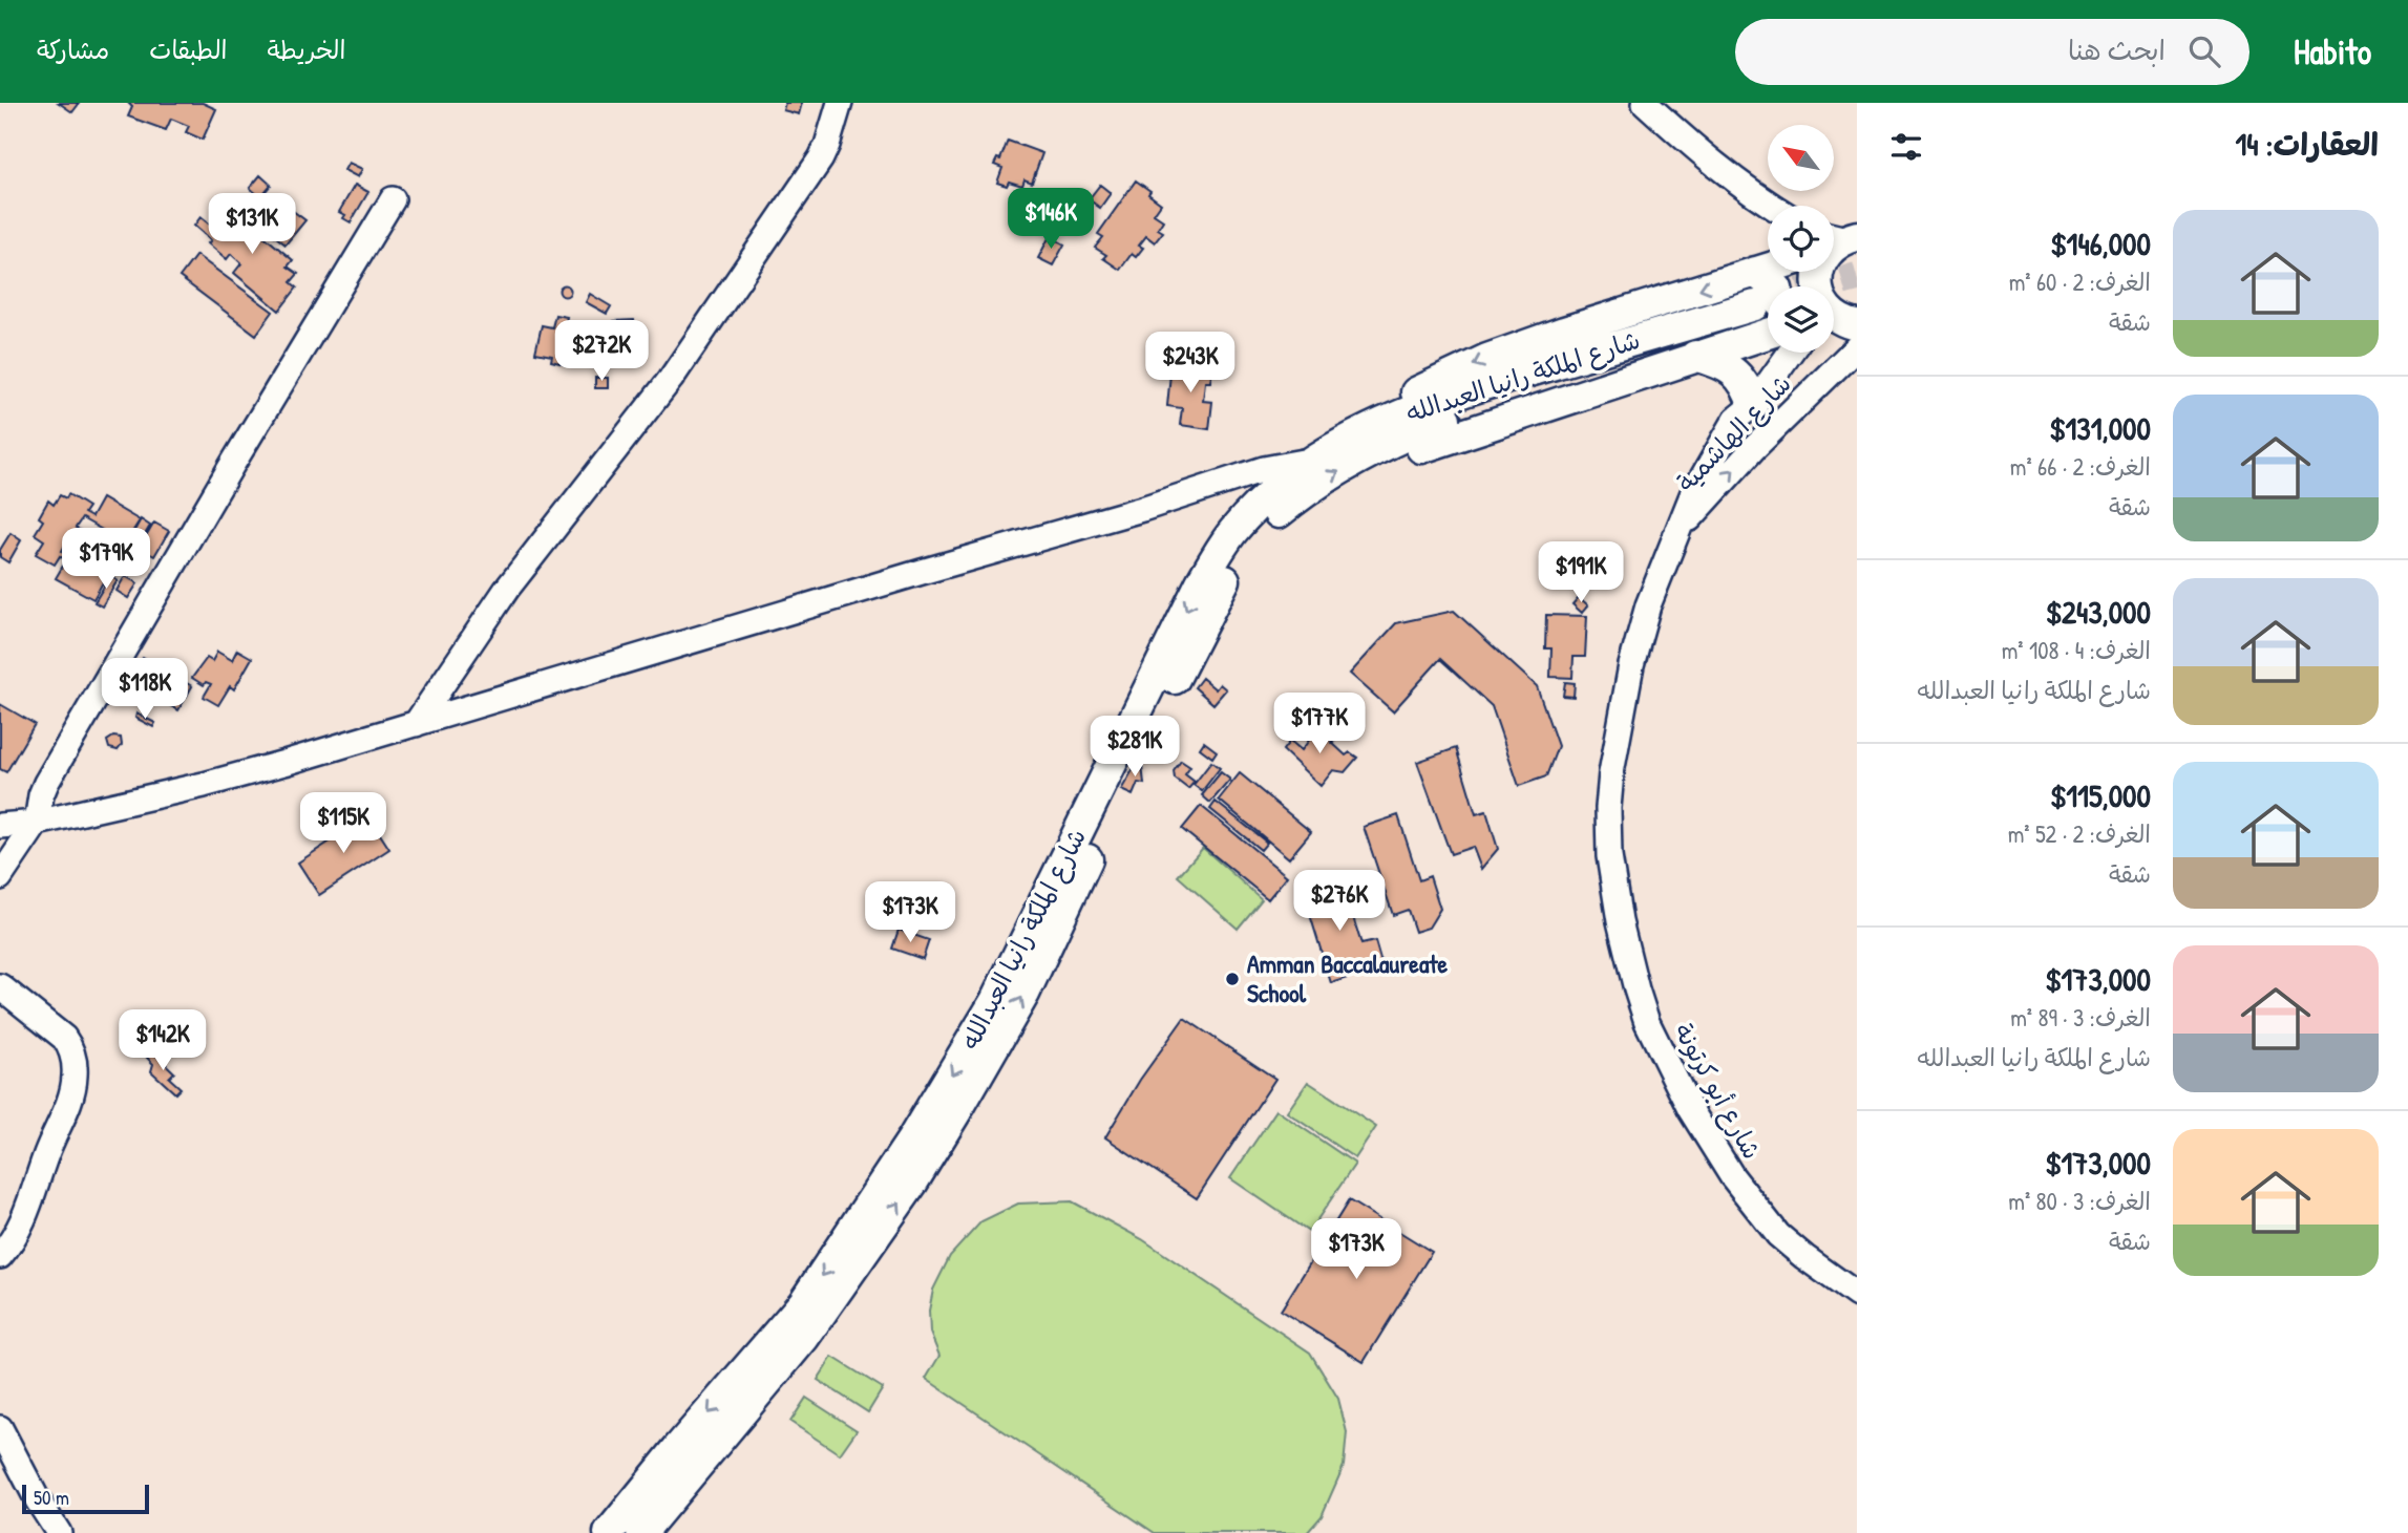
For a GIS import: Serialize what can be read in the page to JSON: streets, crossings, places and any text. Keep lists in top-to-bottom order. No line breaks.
{"streets":{"main road":["شارع الملكة رانيا العبدالله"],"street":["شارع الهاشمية","شارع أبو كرتونة"]},"crossings":[["شارع الهاشمية","شارع أبو كرتونة"]],"places":["Amman Baccalaureate School"],"scale_bar":"50 m","north":"top left","page":{"header":"Habito","search":"ابحث هنا","nav":["الخريطة","الطبقات","مشاركة"],"heading":"العقارات: 14","price":["$146K","$131K","$272K","$243K","$179K","$191K","$118K","$177K","$281K","$115K","$276K","$173K","$142K","$173K"],"list":[{"name":"$146,000","note":"الغرف: 2 · 60 m² · شقة"},{"name":"$131,000","note":"الغرف: 2 · 66 m² · شقة"},{"name":"$243,000","note":"الغرف: 4 · 108 m² · شارع الملكة رانيا العبدالله"},{"name":"$115,000","note":"الغرف: 2 · 52 m² · شقة"},{"name":"$173,000","note":"الغرف: 3 · 89 m² · شارع الملكة رانيا العبدالله"},{"name":"$173,000","note":"الغرف: 3 · 80 m² · شقة"}],"scale":"50 m"}}
